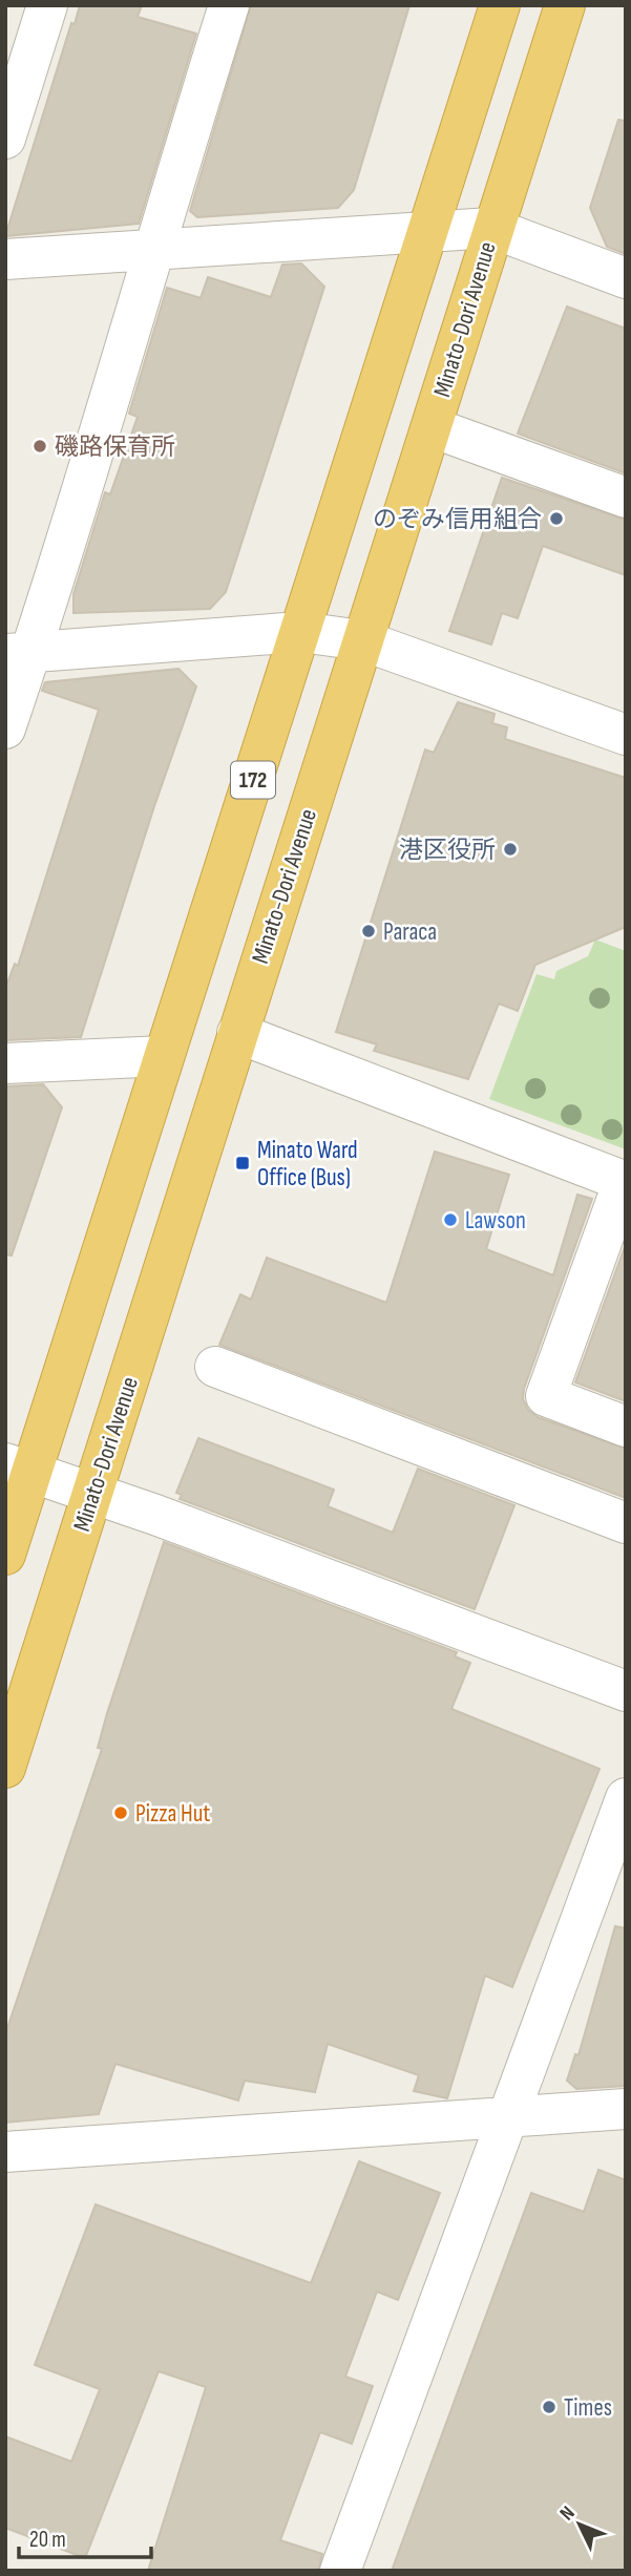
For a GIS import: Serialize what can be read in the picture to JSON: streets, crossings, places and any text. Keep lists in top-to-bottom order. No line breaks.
{"streets":{"highway":["Minato-Dori Avenue","172"]},"places":{"other":["磯路保育所","のぞみ信用組合","港区役所","Paraca","Lawson","Pizza Hut","Times"],"transit":["Minato Ward Office (Bus)"]},"scale_bar":"20 m","north":"top left"}
